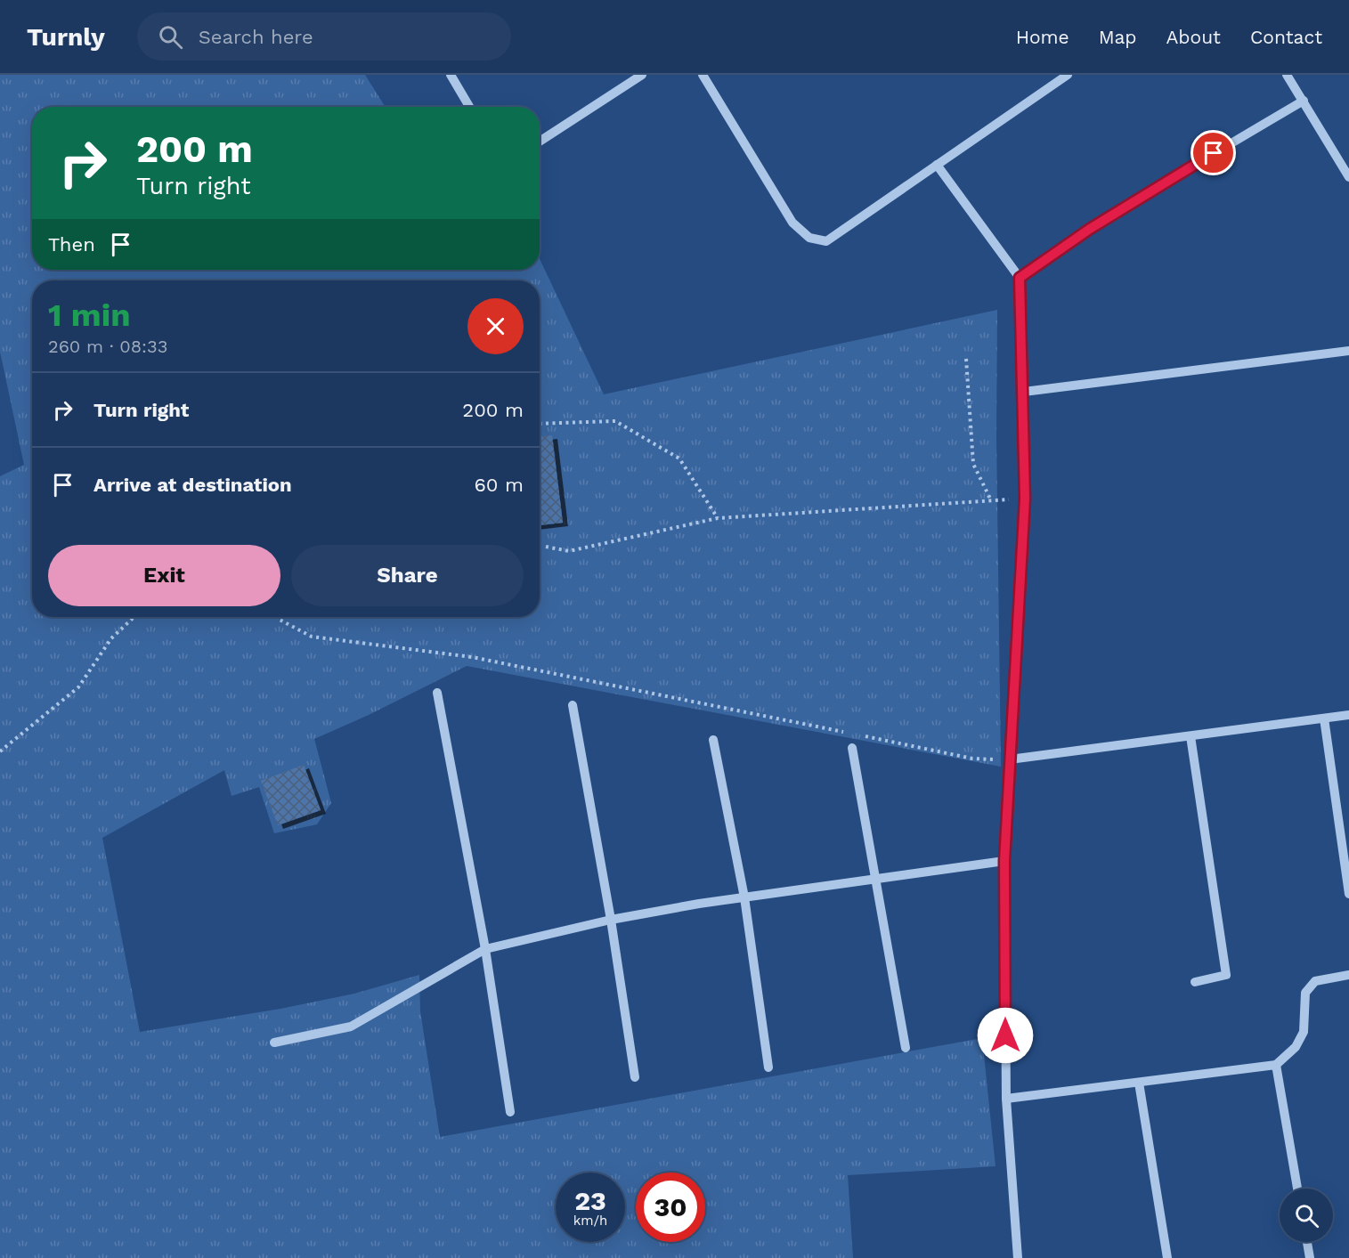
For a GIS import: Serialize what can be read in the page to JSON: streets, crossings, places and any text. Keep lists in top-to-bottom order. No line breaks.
{"page":{"header":"Turnly","search":"Search here","nav":["Home","Map","About","Contact"],"turn":["200 m","Turn right"],"then":"Then","heading":["1 min","260 m · 08:33"],"list":[{"name":"Turn right","value":"200 m"},{"name":"Arrive at destination","value":"60 m"}],"buttons":["Exit","Share"],"speed":"23 km/h","limit":"30"}}
